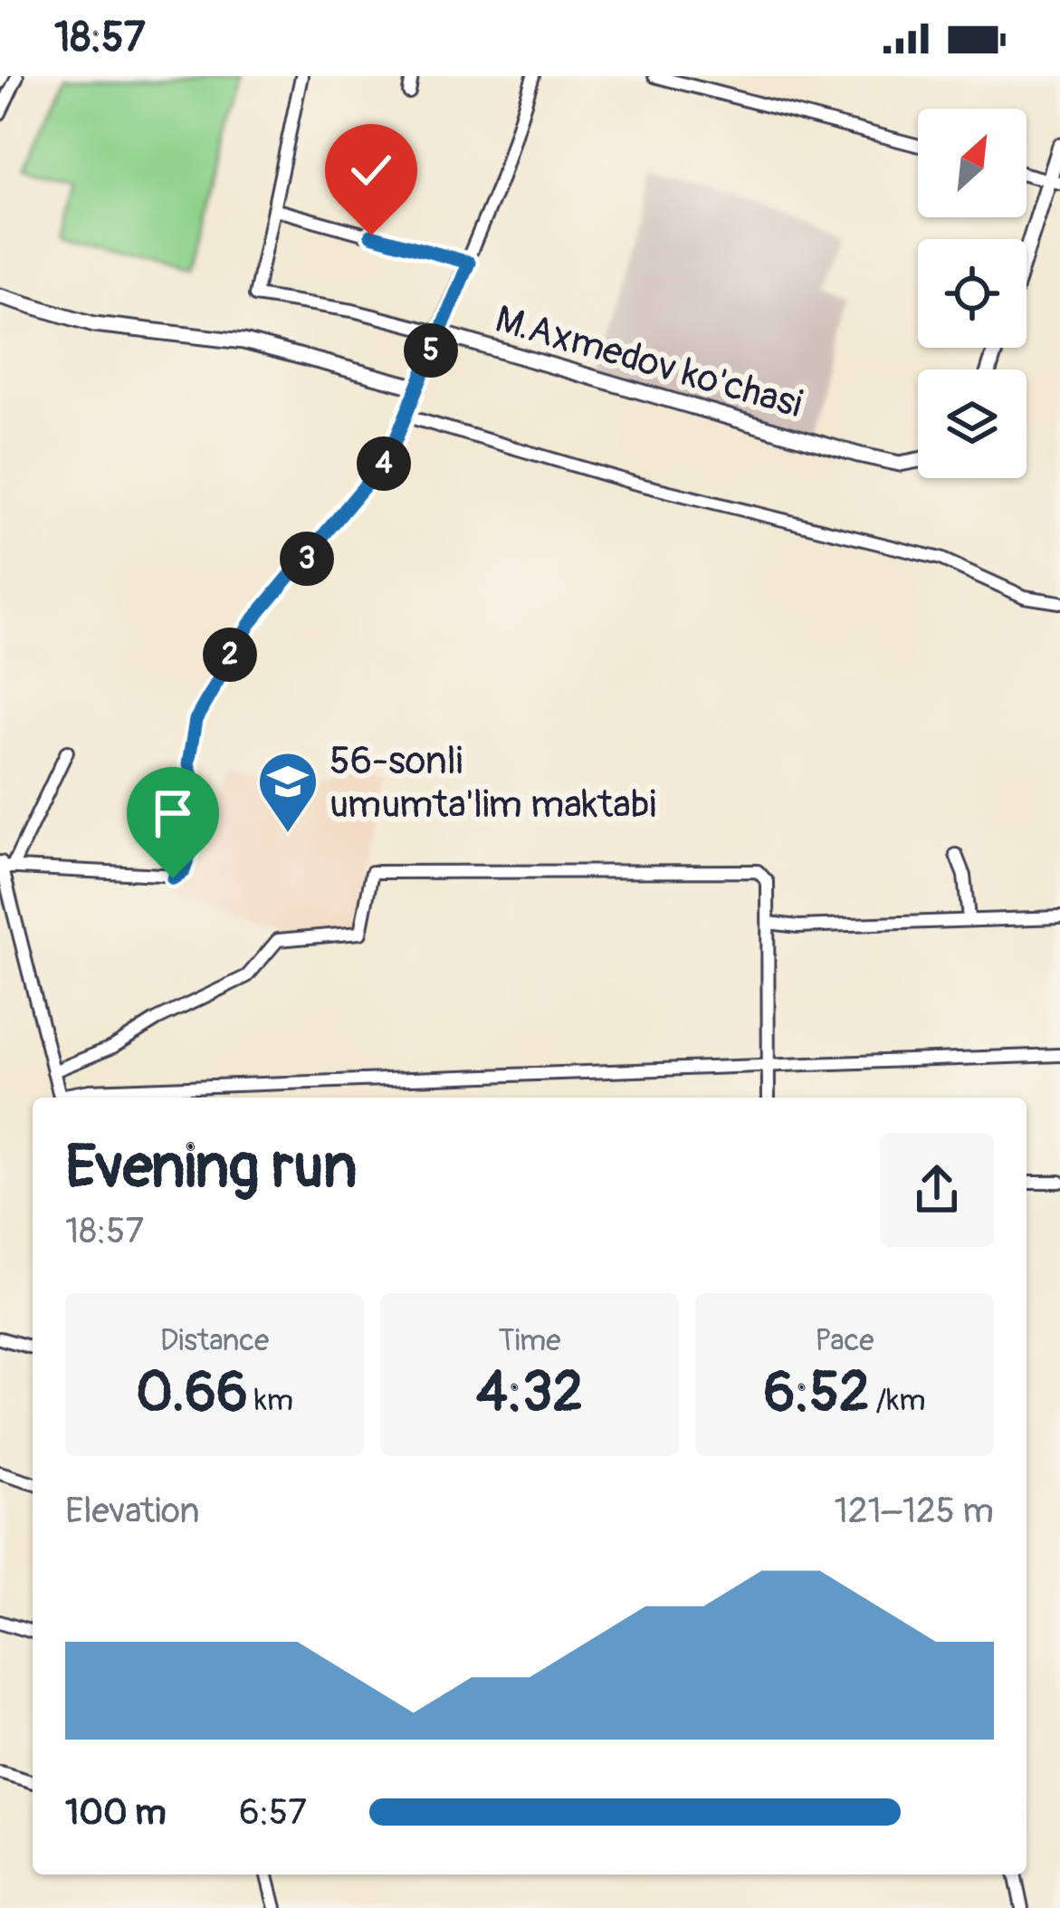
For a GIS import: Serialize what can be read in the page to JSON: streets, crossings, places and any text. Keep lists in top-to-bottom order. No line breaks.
{"streets":{"main road":["M.Axmedov ko'chasi"]},"places":{"school or university":["56-sonli umumta'lim maktabi"]},"north":"top right","page":{"status":"18:57","pins":["5","4","3","2"],"heading":["Evening run","18:57"],"stats":[["Distance","0.66 km"],["Time","4:32"],["Pace","6:52 /km"]],"chart":["Elevation","121–125 m"],"list":[{"name":"100 m","note":"6:57"}]}}
